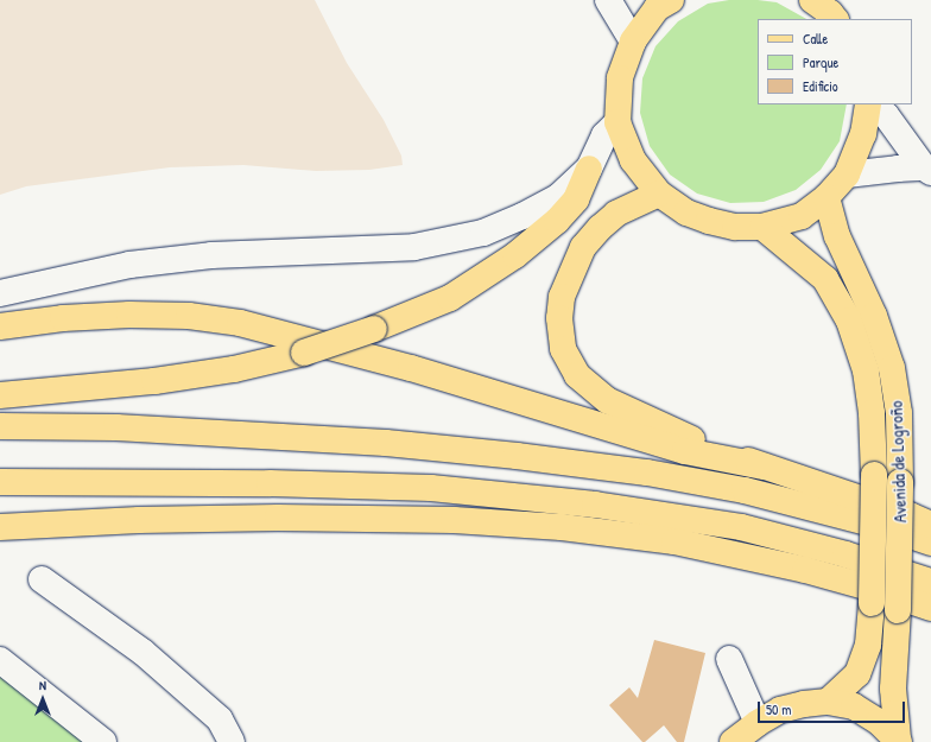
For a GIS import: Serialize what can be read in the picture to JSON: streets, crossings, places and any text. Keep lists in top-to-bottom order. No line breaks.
{"streets":{"main road":["Avenida de Logroño"]},"legend":["Calle","Parque","Edificio"],"scale_bar":"50 m","north":"top"}
